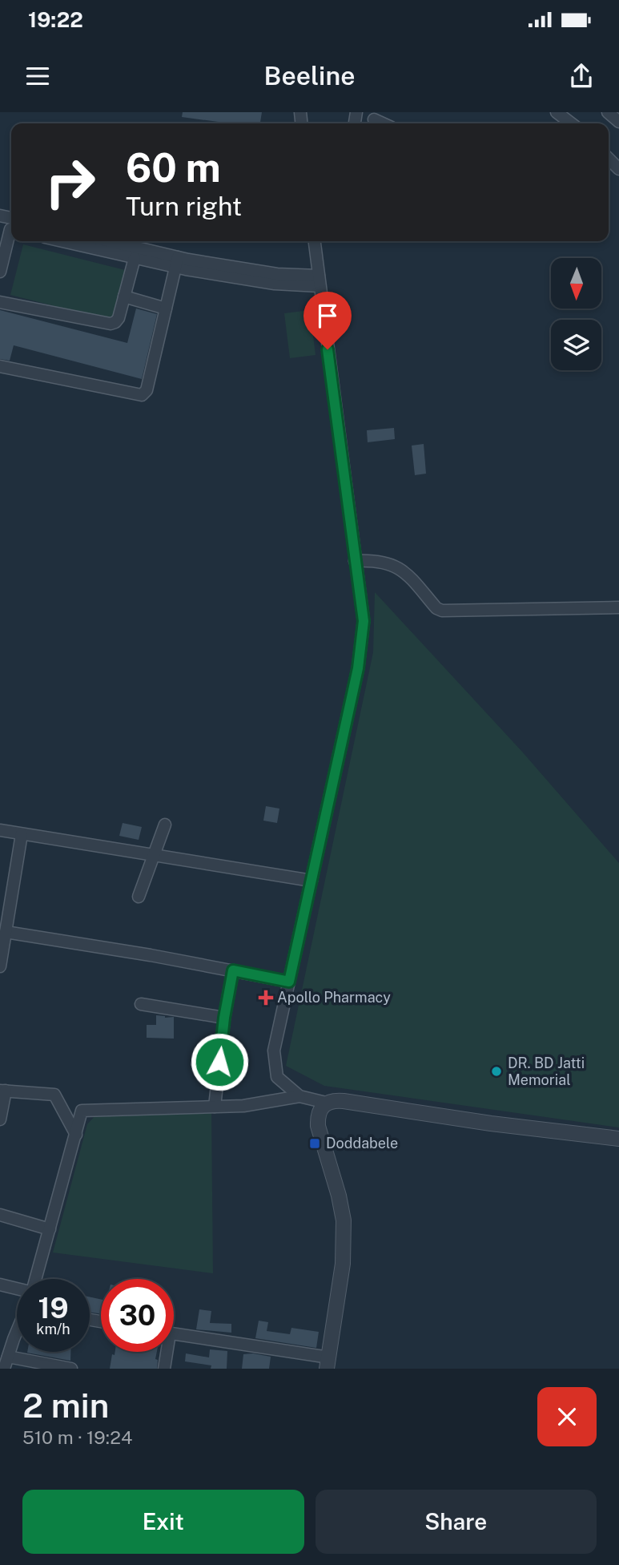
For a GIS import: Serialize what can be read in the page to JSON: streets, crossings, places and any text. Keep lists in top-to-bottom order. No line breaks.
{"places":{"health":["Apollo Pharmacy"],"other":["DR. BD Jatti Memorial"],"transit":["Doddabele"]},"north":"bottom","page":{"status":"19:22","header":"Beeline","turn":["60 m","Turn right"],"speed":"19 km/h","limit":"30","heading":["2 min","510 m · 19:24"],"buttons":["Exit","Share"]}}
